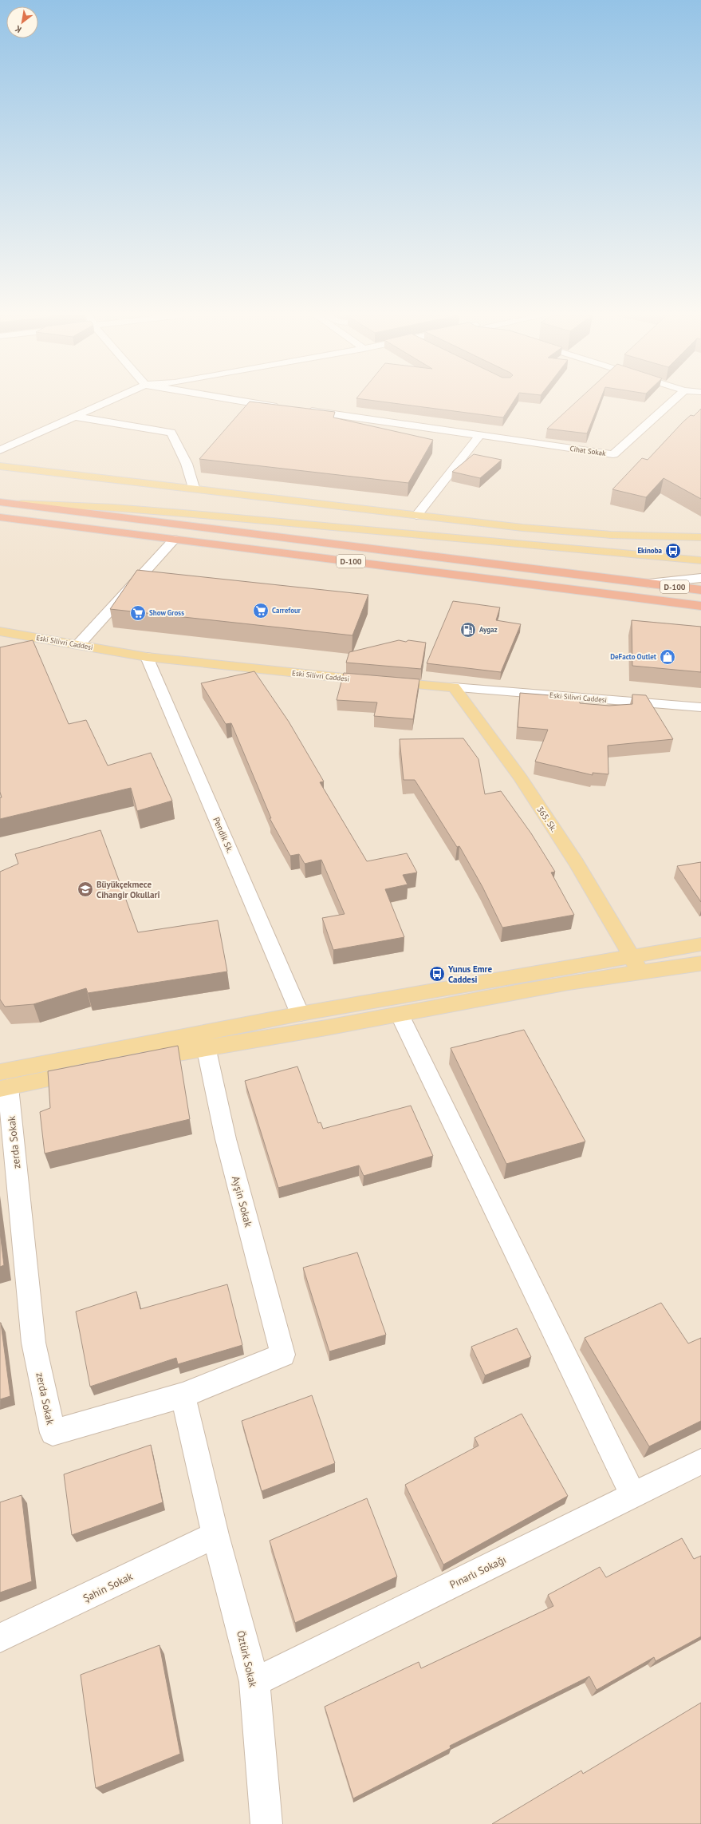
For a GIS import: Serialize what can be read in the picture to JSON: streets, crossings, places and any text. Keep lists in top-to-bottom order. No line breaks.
{"streets":{"highway":["D-100"],"main road":["Eski Silivri Caddesi","365. Sk."],"street":["Cihat Sokak","Pendik Sk.","zerda Sokak","Ayşin Sokak","Pınarlı Sokağı","Şahin Sokak","Öztürk Sokak"]},"crossings":[["Eski Silivri Caddesi","365. Sk."],["Eski Silivri Caddesi","Pendik Sk."],["zerda Sokak","Ayşin Sokak"],["Pınarlı Sokağı","Öztürk Sokak"],["Şahin Sokak","Öztürk Sokak"]],"places":{"bus stop":["Ekinoba","Yunus Emre Caddesi"],"supermarket":["Carrefour","Show Gross"],"fuel station":["Aygaz"],"shop":["DeFacto Outlet"],"school or university":["Büyükçekmece Cihangir Okullarî"]},"north":"bottom left"}
